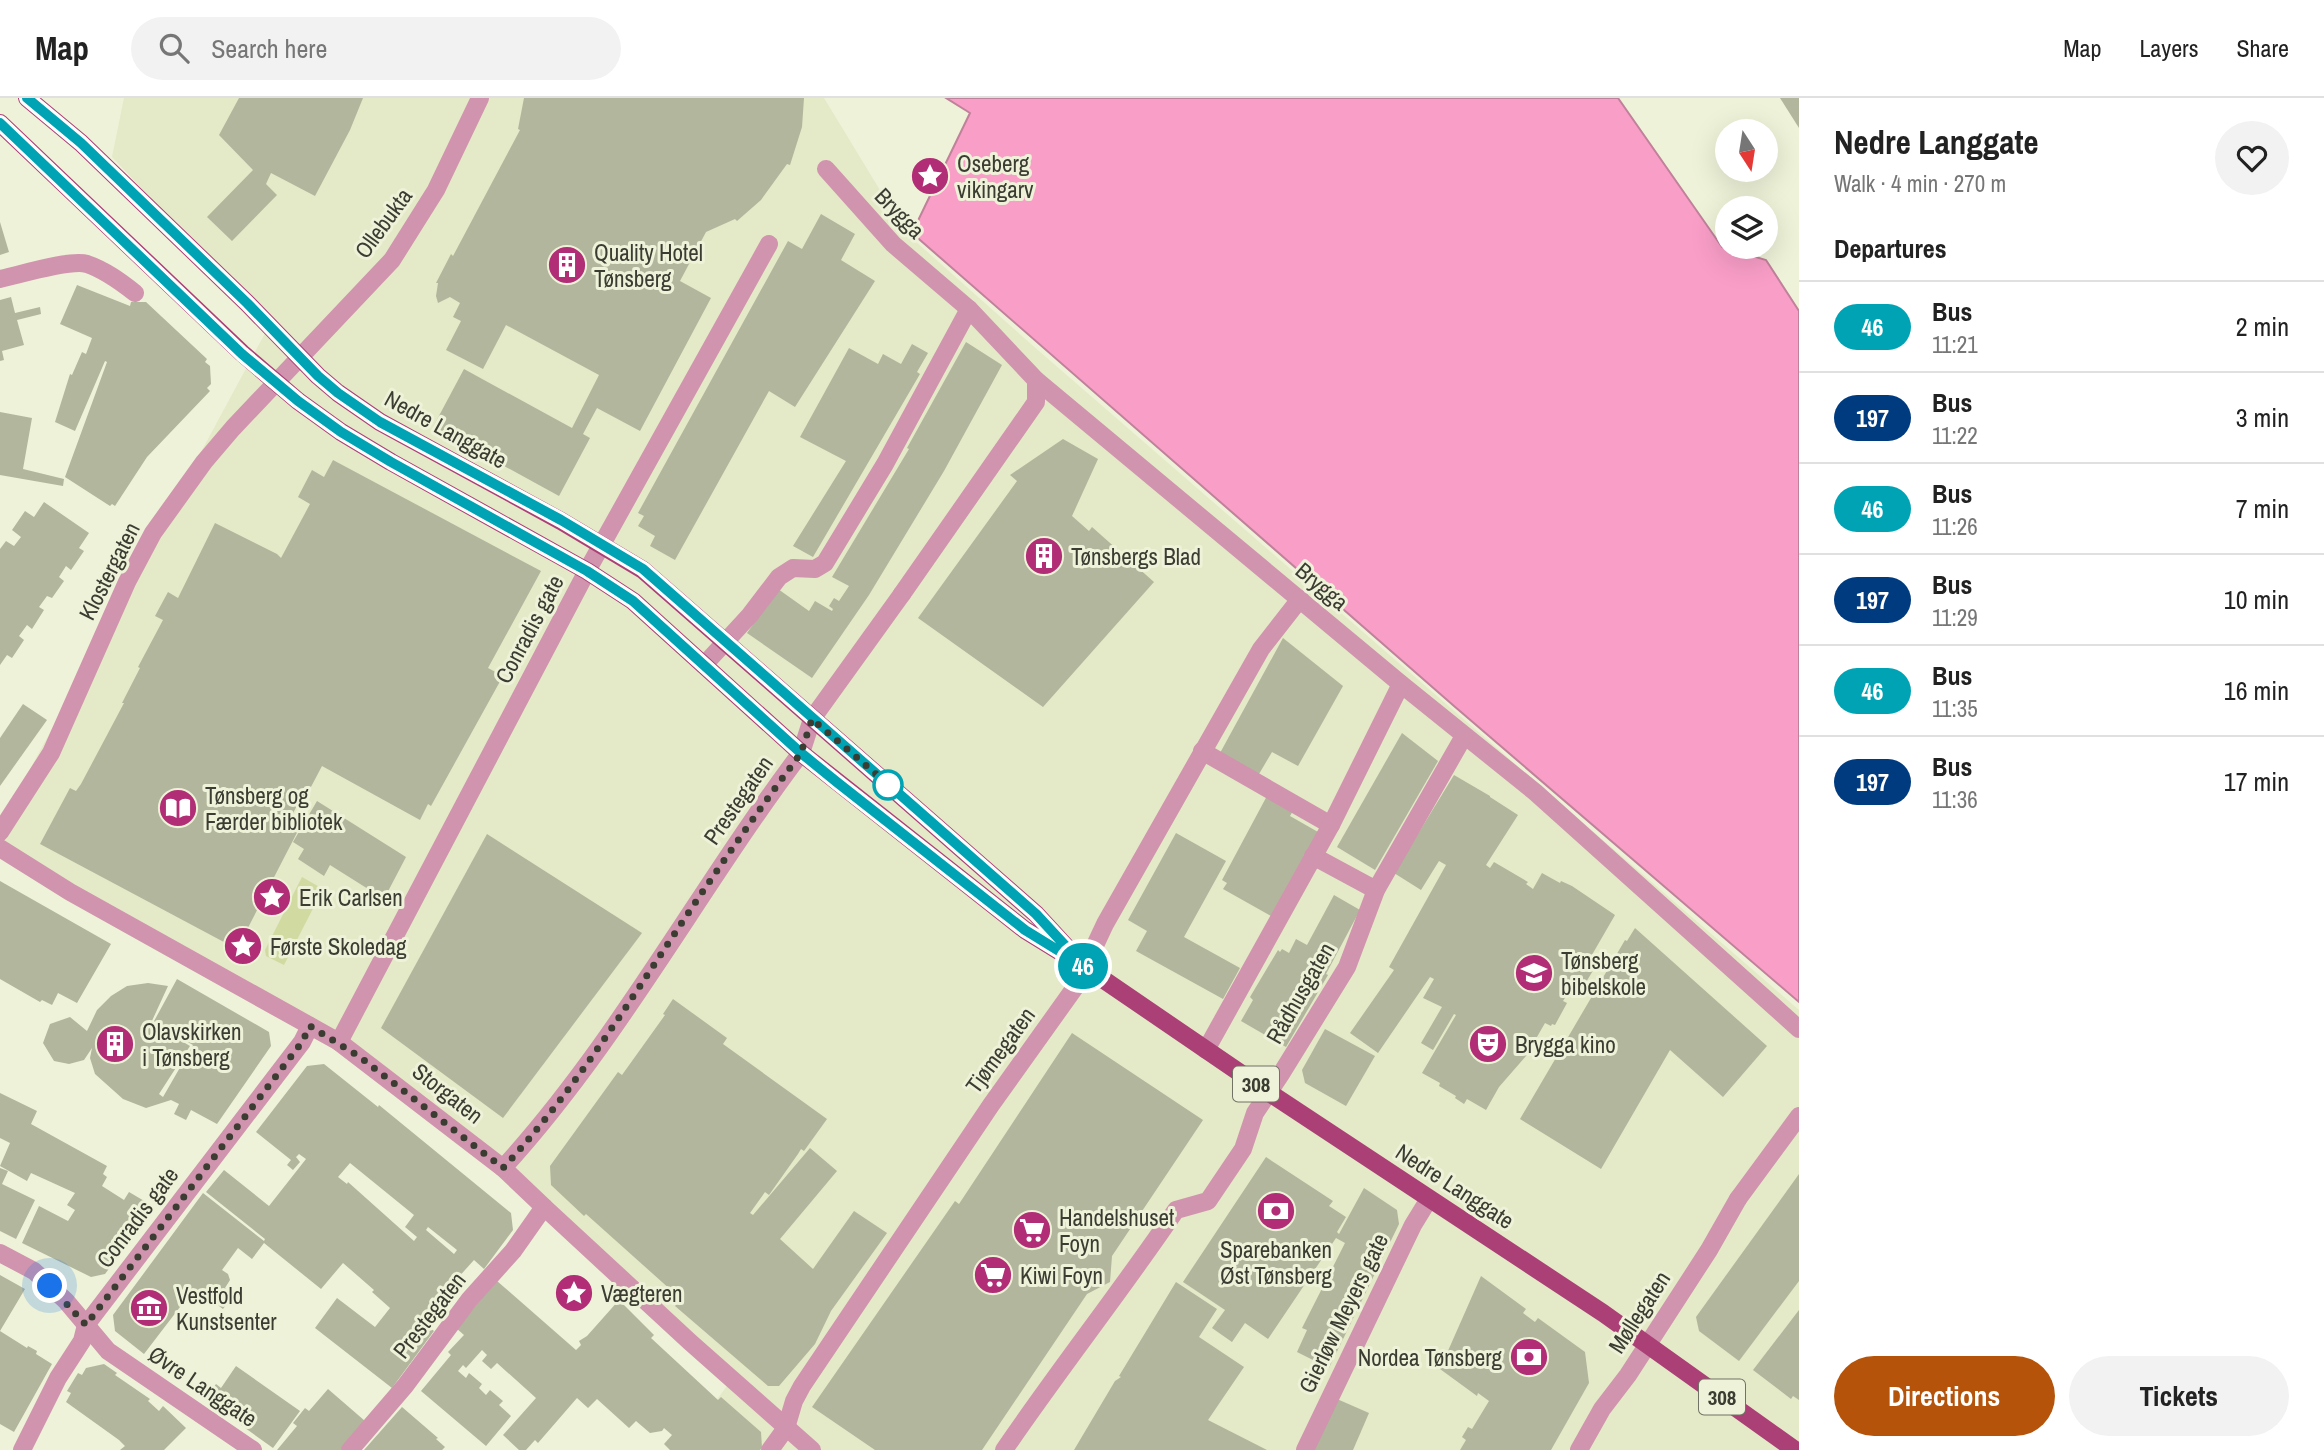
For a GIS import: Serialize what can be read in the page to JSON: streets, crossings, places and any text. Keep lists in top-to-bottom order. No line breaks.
{"streets":{"main road":["Nedre Langgate","308"],"street":["Brygga","Ollebukta","Klostergaten","Conradis gate","Prestegaten","Rådhusgaten","Tjømegaten","Storgaten","Møllegaten","Gierløw Meyers gate","Øvre Langgate"]},"crossings":[["Brygga","Prestegaten"],["Brygga","Rådhusgaten"],["Brygga","Tjømegaten"],["Ollebukta","Nedre Langgate"],["Ollebukta","Klostergaten"],["Nedre Langgate","Klostergaten"],["Nedre Langgate","Conradis gate"],["Nedre Langgate","Prestegaten"],["Nedre Langgate","Rådhusgaten"],["Nedre Langgate","Tjømegaten"],["Nedre Langgate","Møllegaten"],["Nedre Langgate","Gierløw Meyers gate"],["Conradis gate","Storgaten"],["Conradis gate","Øvre Langgate"],["Prestegaten","Storgaten"],["Tjømegaten","Storgaten"]],"places":{"place":["Oseberg vikingarv","Erik Carlsen","Første Skoledag","Vægteren"],"building":["Quality Hotel Tønsberg","Tønsbergs Blad","Olavskirken i Tønsberg"],"library":["Tønsberg og Færder bibliotek"],"school or university":["Tønsberg bibelskole"],"theatre":["Brygga kino"],"bank":["Sparebanken Øst Tønsberg","Nordea Tønsberg"],"supermarket":["Handelshuset Foyn","Kiwi Foyn"],"museum":["Vestfold Kunstsenter"]},"lines":["bus line 46"],"north":"bottom","page":{"header":"Map","search":"Search here","nav":["Map","Layers","Share"],"on_map":"46","heading":[["Nedre Langgate","Walk · 4 min · 270 m"],"Departures"],"list":[{"mark":"46","name":"Bus","note":"11:21","value":"2 min"},{"mark":"197","name":"Bus","note":"11:22","value":"3 min"},{"mark":"46","name":"Bus","note":"11:26","value":"7 min"},{"mark":"197","name":"Bus","note":"11:29","value":"10 min"},{"mark":"46","name":"Bus","note":"11:35","value":"16 min"},{"mark":"197","name":"Bus","note":"11:36","value":"17 min"}],"buttons":["Directions","Tickets"]}}
